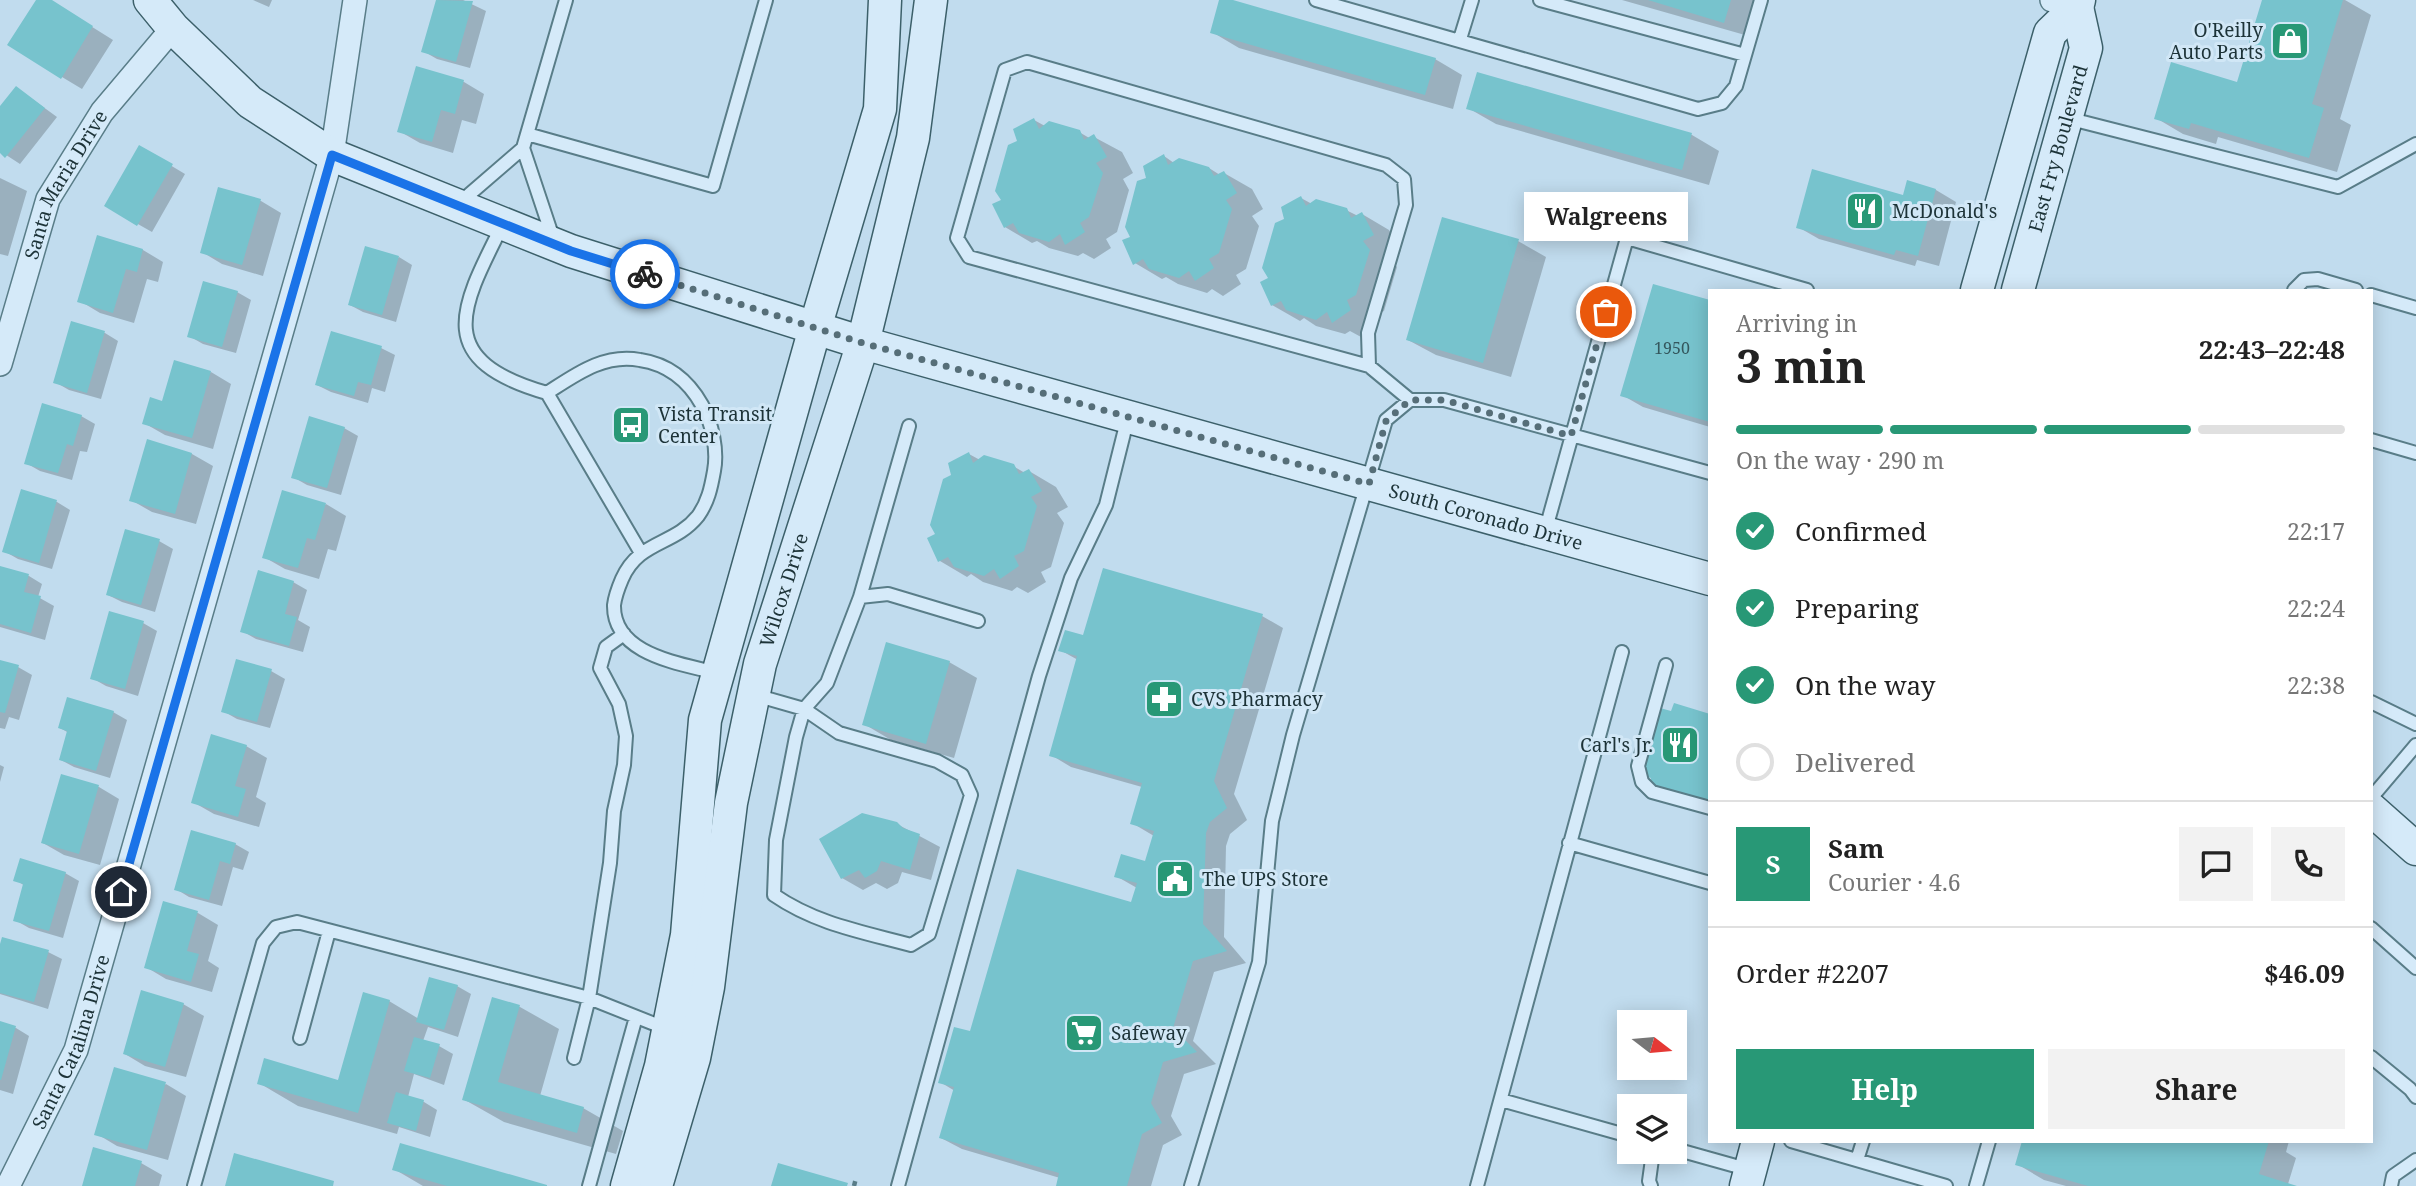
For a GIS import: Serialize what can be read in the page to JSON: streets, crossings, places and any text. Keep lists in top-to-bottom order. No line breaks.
{"streets":{"street":["East Fry Boulevard","Santa Maria Drive","South Coronado Drive","Wilcox Drive","Santa Catalina Drive"]},"crossings":[["Santa Maria Drive","South Coronado Drive"],["South Coronado Drive","Wilcox Drive"],["South Coronado Drive","Santa Catalina Drive"]],"places":{"shop":["O'Reilly Auto Parts"],"restaurant":["McDonald's","Carl's Jr."],"other":["Walgreens"],"bus stop":["Vista Transit Center"],"pharmacy":["CVS Pharmacy"],"public building":["The UPS Store"],"supermarket":["Safeway"]},"house_numbers":["1950"],"north":"right","page":{"bubble":"Walgreens","heading":["3 min","Arriving in","22:43–22:48"],"panel":["Sam","Courier · 4.6","Order #2207","$46.09"],"bar":"On the way · 290 m","list":[["Confirmed","22:17"],["Preparing","22:24"],["On the way","22:38"],"Delivered"],"round":"S","buttons":["Help","Share"]}}
